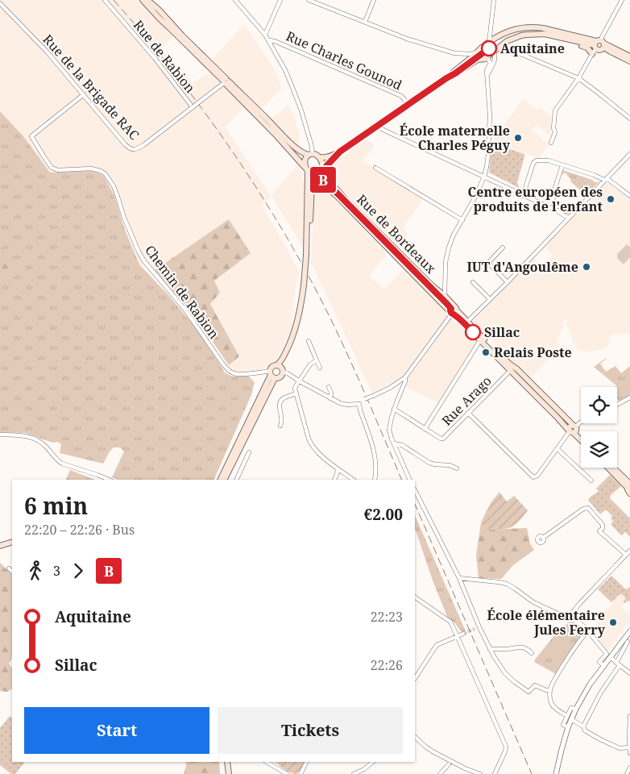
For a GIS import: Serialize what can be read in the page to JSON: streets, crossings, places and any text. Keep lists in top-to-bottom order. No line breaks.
{"streets":{"main road":["Rue de Bordeaux"],"street":["Rue de Rabion","Rue Charles Gounod","Rue de la Brigade RAC","Chemin de Rabion","Rue Arago"]},"crossings":[["Rue de Rabion","Rue de la Brigade RAC"],["Rue de la Brigade RAC","Chemin de Rabion"],["Rue de Bordeaux","Rue Arago"]],"places":["Aquitaine","École maternelle Charles Péguy","Centre européen des produits de l'enfant","IUT d'Angoulême","Sillac","Relais Poste","École élémentaire Jules Ferry"],"lines":["bus line B"],"page":{"on_map":"B","heading":["6 min","22:20 – 22:26 · Bus","€2.00"],"legs":["3","B"],"list":[{"name":"Aquitaine","value":"22:23"},{"name":"Sillac","value":"22:26"}],"buttons":["Start","Tickets"]}}
